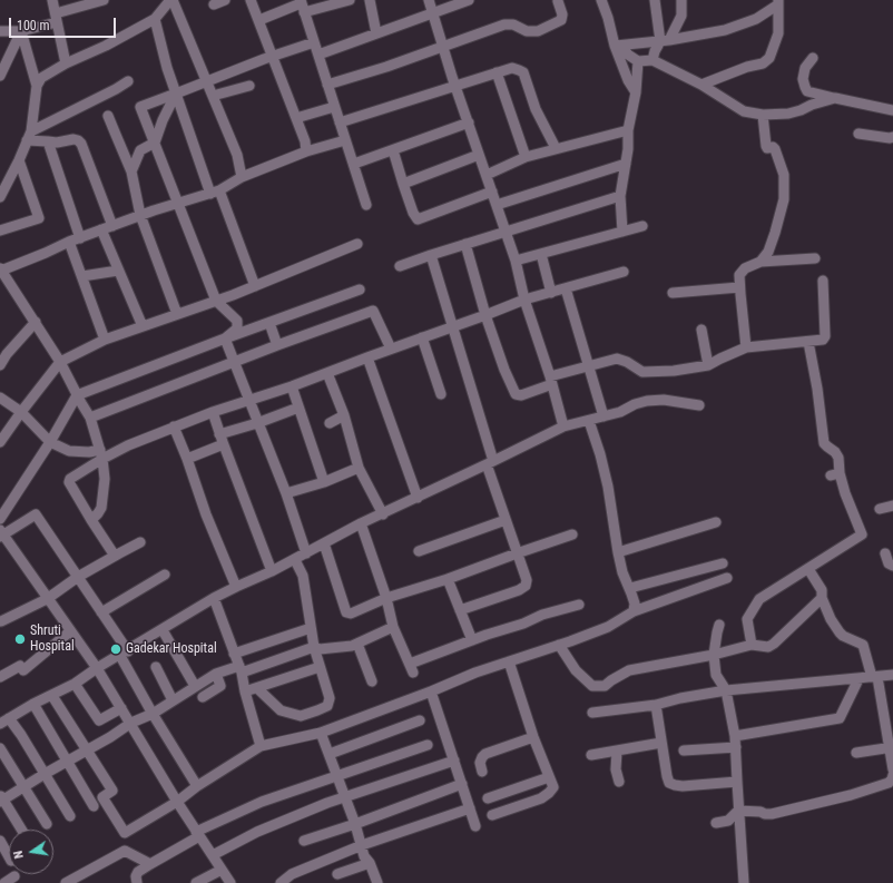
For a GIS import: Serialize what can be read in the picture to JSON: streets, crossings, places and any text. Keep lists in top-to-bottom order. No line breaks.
{"places":["Shruti Hospital","Gadekar Hospital"],"scale_bar":"100 m","north":"left"}
